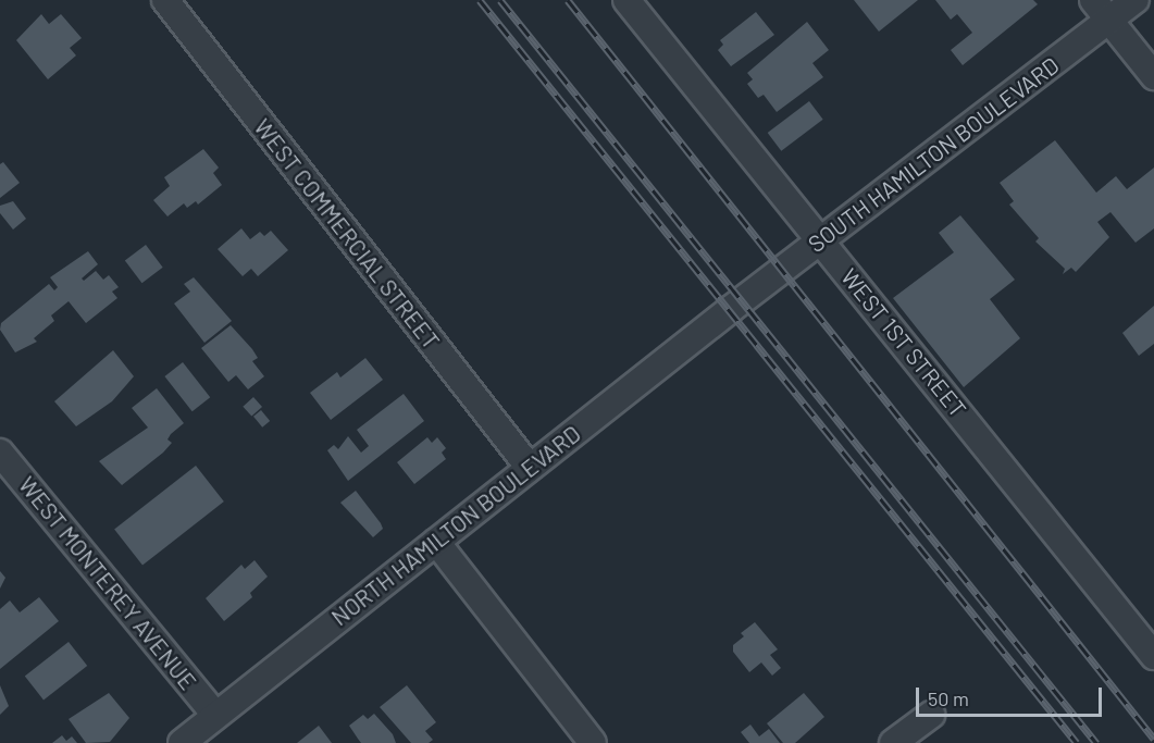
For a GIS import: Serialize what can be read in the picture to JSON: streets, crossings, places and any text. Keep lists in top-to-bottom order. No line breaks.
{"streets":{"street":["SOUTH HAMILTON BOULEVARD","WEST COMMERCIAL STREET","WEST 1ST STREET","NORTH HAMILTON BOULEVARD","WEST MONTEREY AVENUE"]},"crossings":[["SOUTH HAMILTON BOULEVARD","WEST 1ST STREET"],["SOUTH HAMILTON BOULEVARD","NORTH HAMILTON BOULEVARD"],["WEST COMMERCIAL STREET","NORTH HAMILTON BOULEVARD"],["NORTH HAMILTON BOULEVARD","WEST MONTEREY AVENUE"]],"scale_bar":"50 m"}
